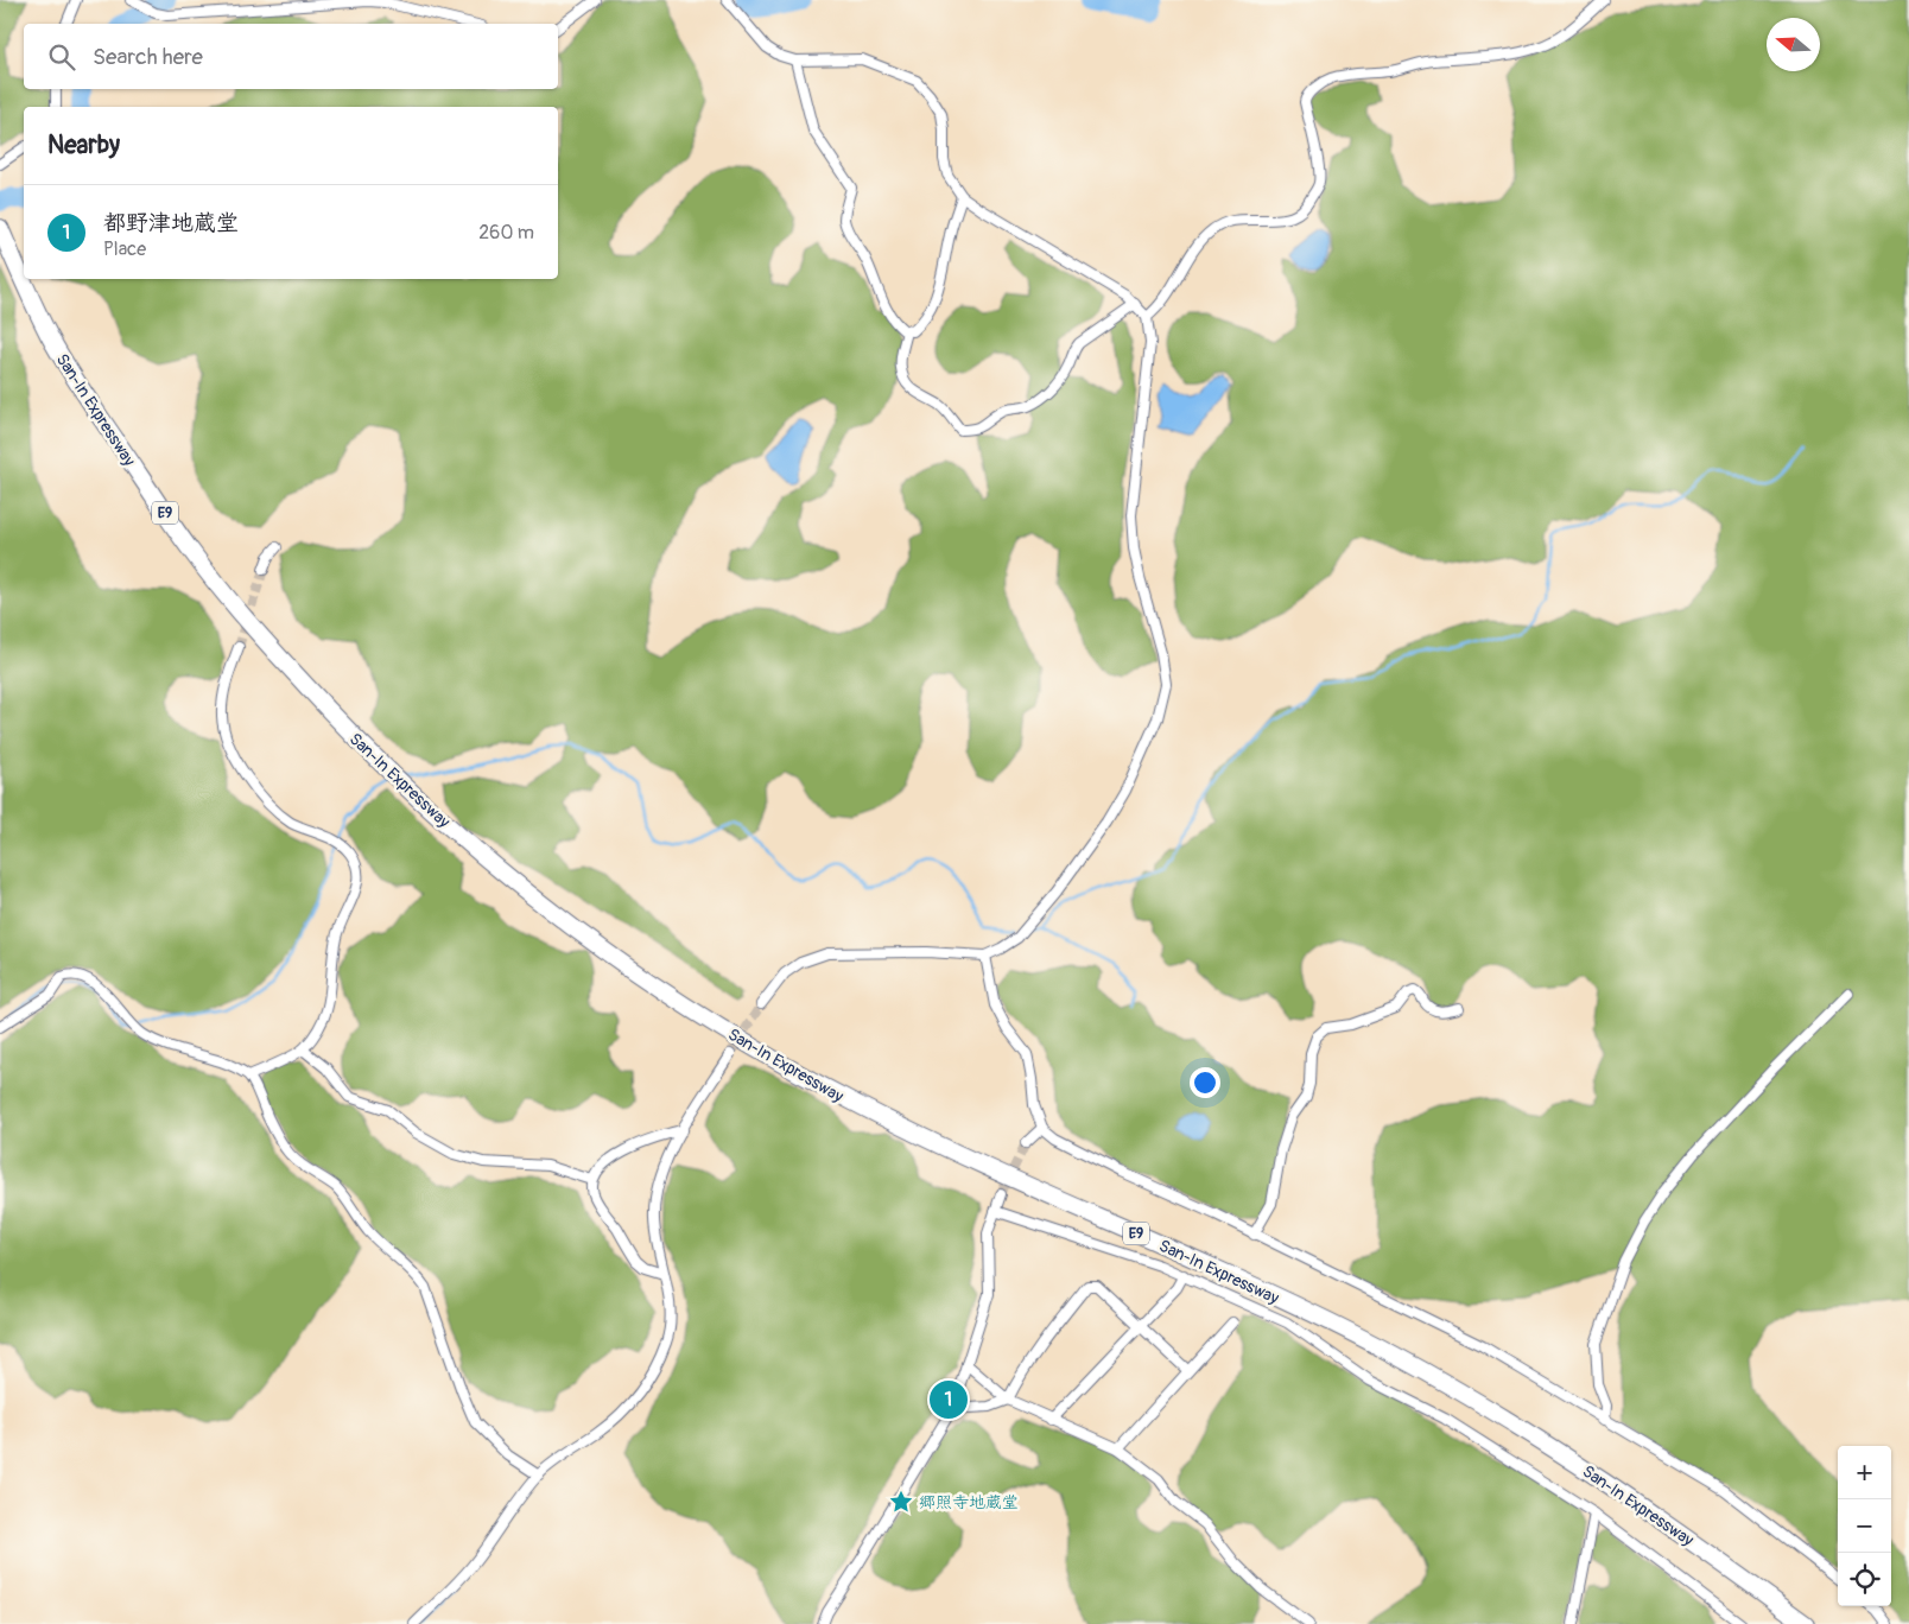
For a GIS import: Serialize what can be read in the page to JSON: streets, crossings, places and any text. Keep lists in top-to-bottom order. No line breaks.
{"streets":{"highway":["San-In Expressway","E9"]},"places":{"place":["郷照寺地蔵堂"]},"north":"left","page":{"search":"Search here","heading":"Nearby","list":[{"mark":"1","name":"都野津地蔵堂","note":"Place","value":"260 m"}],"pins":"1","map_buttons":["+","−"]}}
